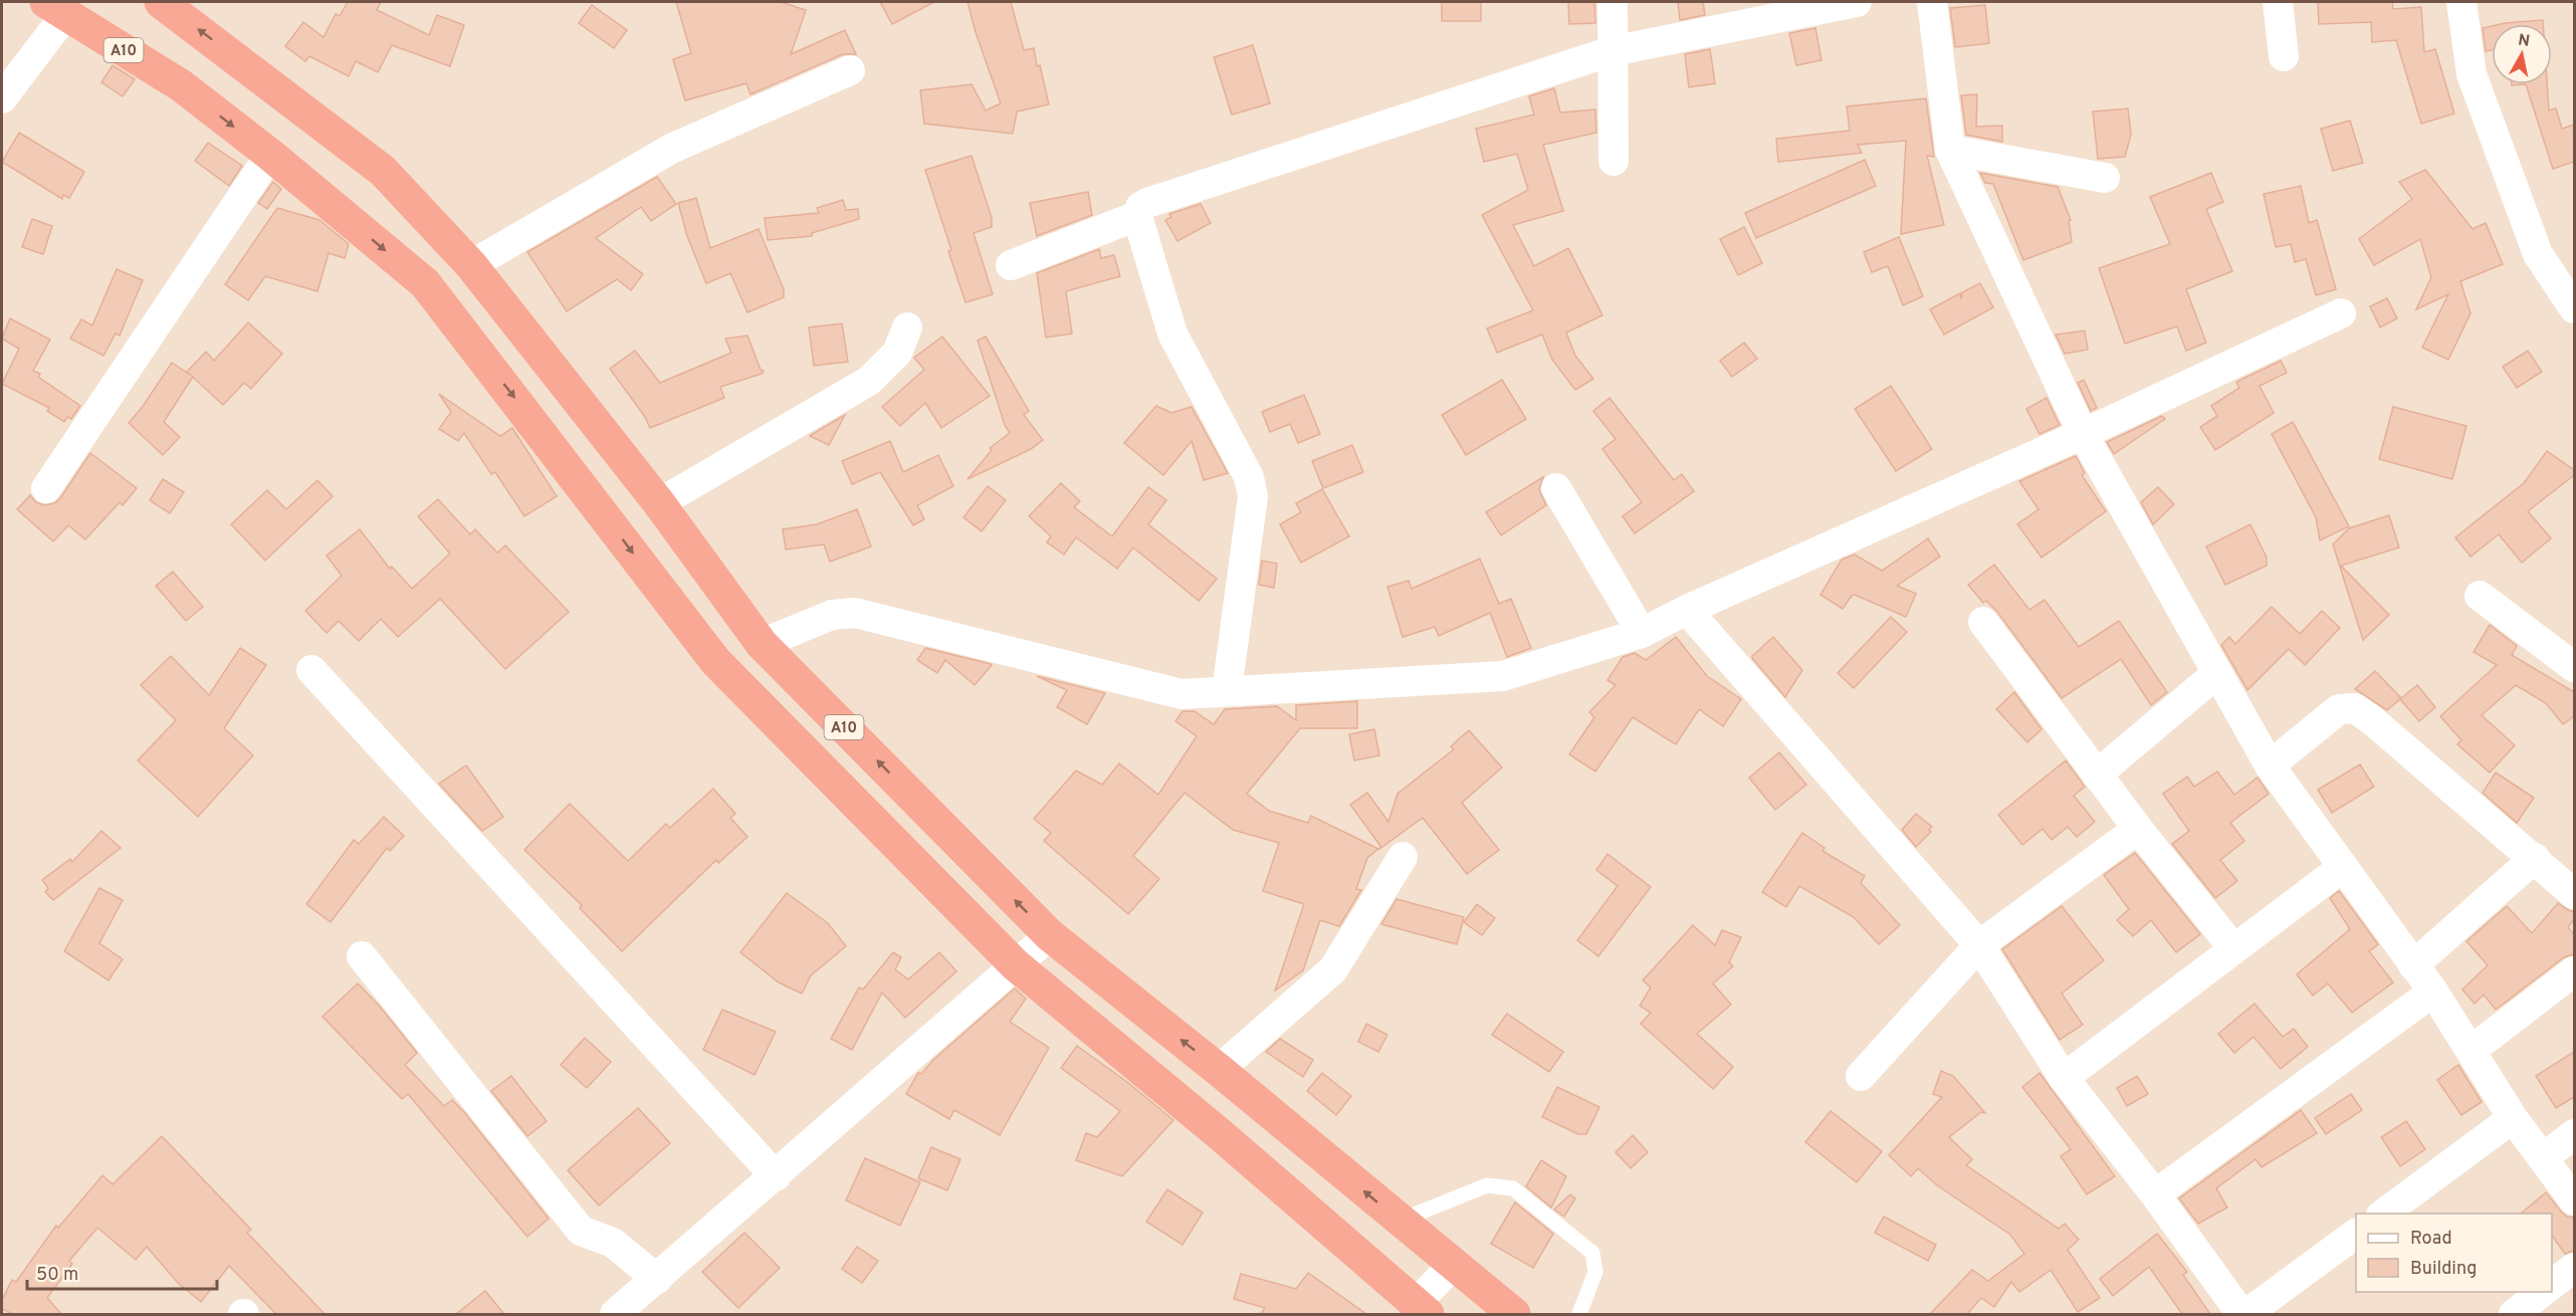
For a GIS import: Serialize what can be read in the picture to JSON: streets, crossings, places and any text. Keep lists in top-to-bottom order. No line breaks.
{"streets":{"highway":["A10"]},"legend":["Road","Building"],"scale_bar":"50 m","north":"top"}
